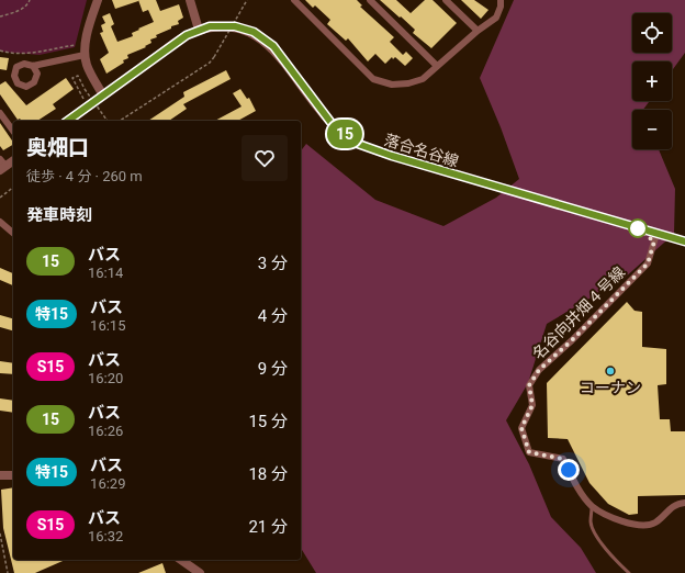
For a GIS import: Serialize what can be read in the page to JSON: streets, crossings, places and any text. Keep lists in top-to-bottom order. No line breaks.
{"streets":{"street":["落合名谷線","名谷向井畑４号線"]},"crossings":[["落合名谷線","名谷向井畑４号線"]],"places":["コーナン"],"lines":["bus line 15"],"page":{"on_map":"15","map_buttons":["+","−"],"heading":[["奥畑口","徒歩 · 4 分 · 260 m"],"発車時刻"],"list":[{"mark":"15","name":"バス","note":"16:14","value":"3 分"},{"mark":"特15","name":"バス","note":"16:15","value":"4 分"},{"mark":"S15","name":"バス","note":"16:20","value":"9 分"},{"mark":"15","name":"バス","note":"16:26","value":"15 分"},{"mark":"特15","name":"バス","note":"16:29","value":"18 分"},{"mark":"S15","name":"バス","note":"16:32","value":"21 分"}]}}
